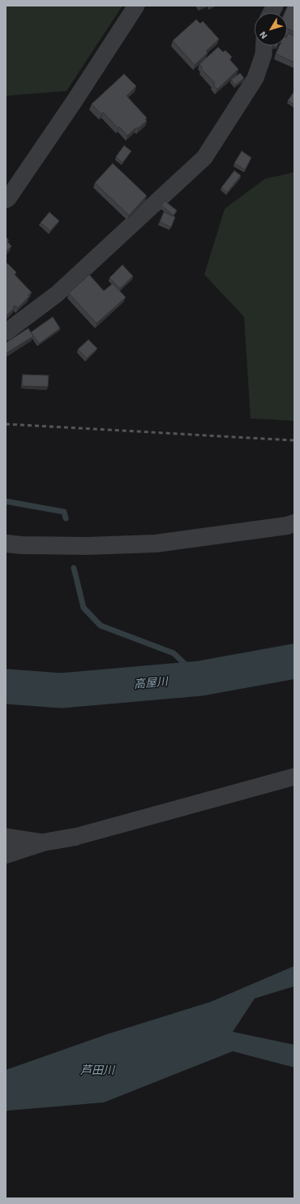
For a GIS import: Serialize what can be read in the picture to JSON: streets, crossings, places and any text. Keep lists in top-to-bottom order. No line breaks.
{"water":["高屋川","芦田川"],"north":"bottom left"}
